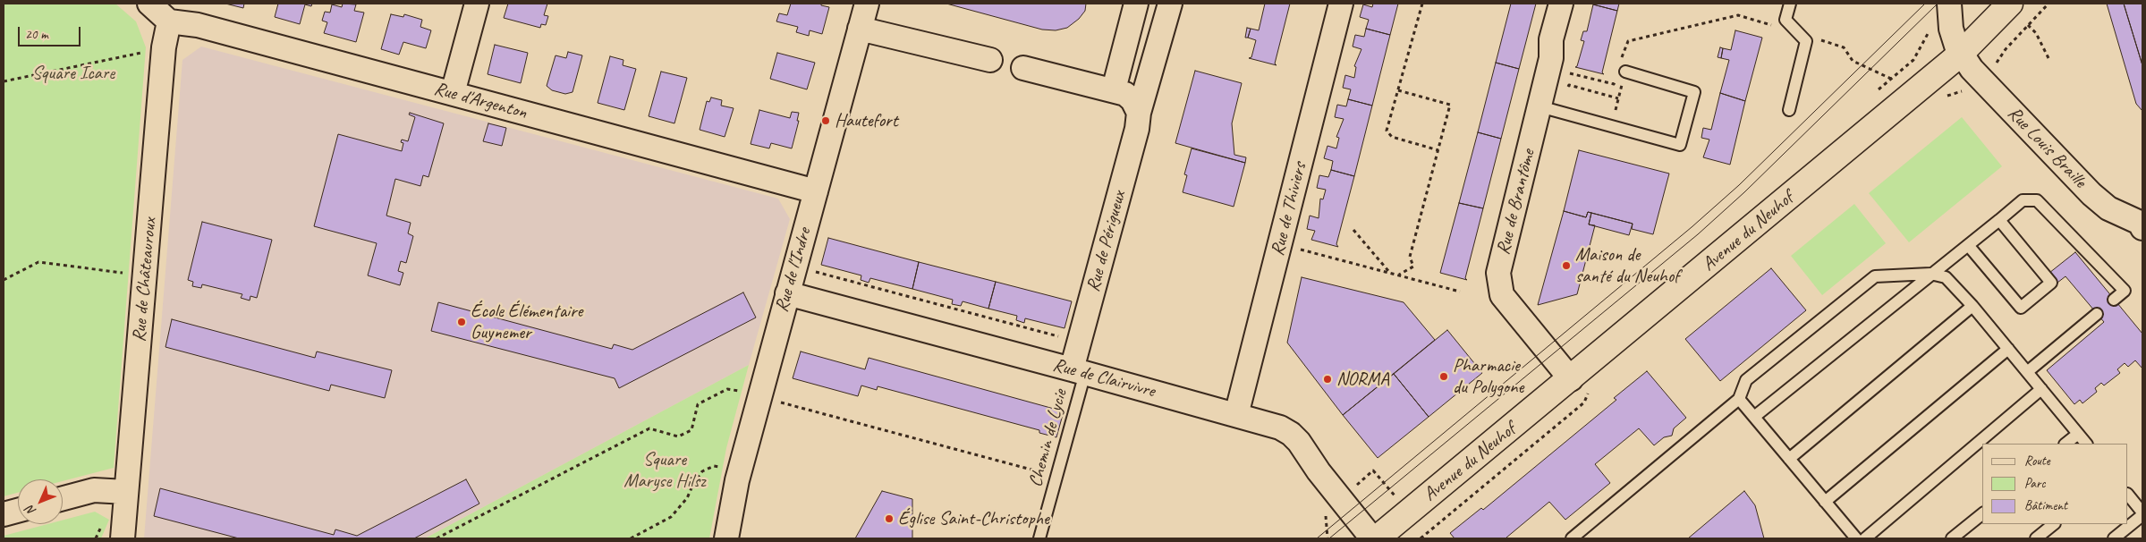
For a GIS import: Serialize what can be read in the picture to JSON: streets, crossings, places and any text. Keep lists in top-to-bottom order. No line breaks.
{"streets":{"street":["Rue d'Argenton","Rue Louis Braille","Rue de Brantôme","Rue de Thiviers","Avenue du Neuhof","Rue de Périgueux","Rue de l'Indre","Rue de Châteauroux","Rue de Clairvivre"],"lane":["Chemin de Lycie"]},"crossings":[["Rue d'Argenton","Rue de l'Indre"],["Rue d'Argenton","Rue de Châteauroux"],["Rue Louis Braille","Avenue du Neuhof"],["Rue de Brantôme","Avenue du Neuhof"],["Rue de Thiviers","Rue de Clairvivre"],["Rue de Périgueux","Rue de Clairvivre"],["Rue de Périgueux","Chemin de Lycie"],["Rue de l'Indre","Rue de Clairvivre"],["Rue de Clairvivre","Chemin de Lycie"]],"parks":["Square Icare","Square Maryse Hilsz"],"places":["Hautefort","Maison de santé du Neuhof","École Élémentaire Guynemer","Pharmacie du Polygone","NORMA","Église Saint-Christophe"],"legend":["Route","Parc","Bâtiment"],"scale_bar":"20 m","north":"bottom left"}
